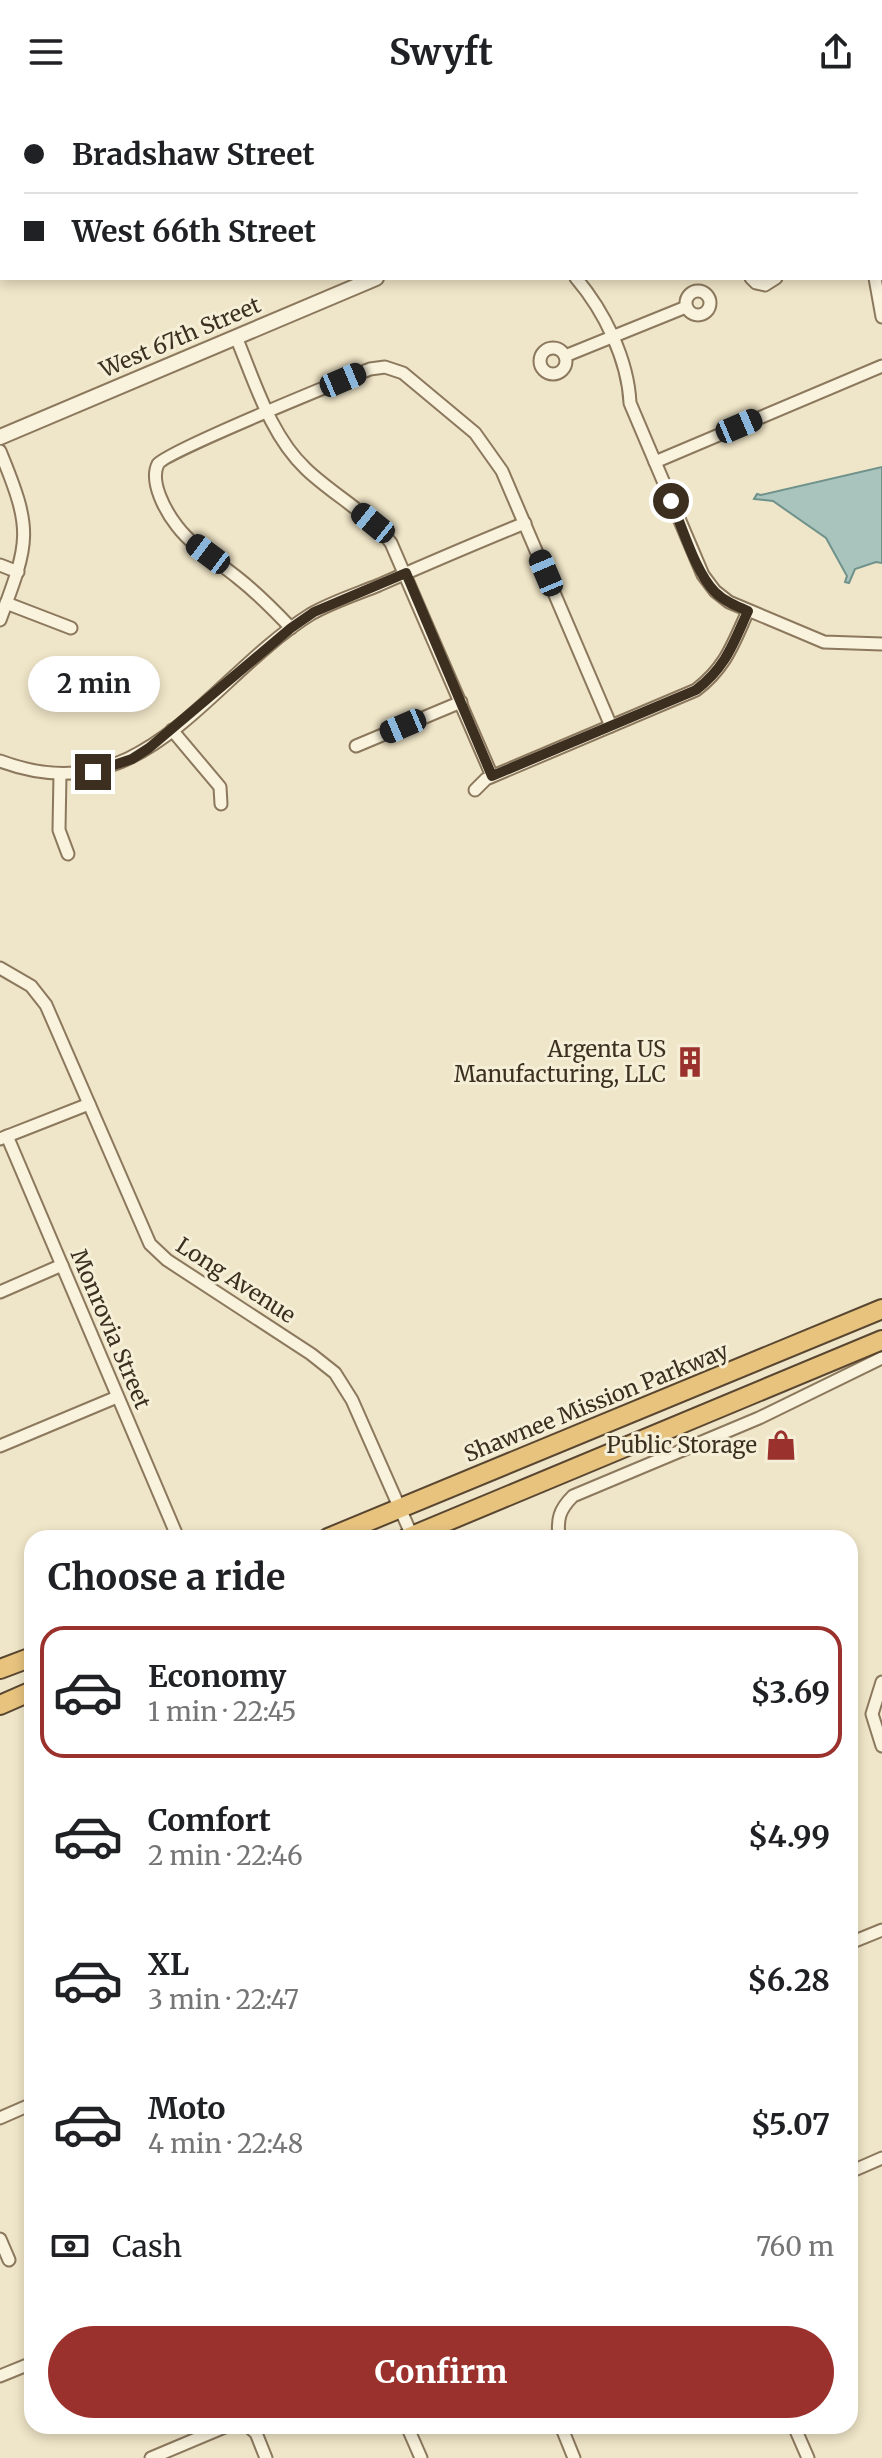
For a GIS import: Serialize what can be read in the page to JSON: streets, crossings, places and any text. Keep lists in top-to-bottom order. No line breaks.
{"streets":{"highway":["Shawnee Mission Parkway"],"street":["West 67th Street","Long Avenue","Monrovia Street"]},"crossings":[["Long Avenue","Shawnee Mission Parkway"]],"places":{"building":["Argenta US Manufacturing, LLC"],"shop":["Public Storage"]},"page":{"header":"Swyft","banner":["Bradshaw Street","West 66th Street"],"bubble":"2 min","heading":"Choose a ride","list":[{"name":"Economy","note":"1 min · 22:45","value":"$3.69"},{"name":"Comfort","note":"2 min · 22:46","value":"$4.99"},{"name":"XL","note":"3 min · 22:47","value":"$6.28"},{"name":"Moto","note":"4 min · 22:48","value":"$5.07"}],"pay":["Cash","760 m"],"buttons":"Confirm"}}
